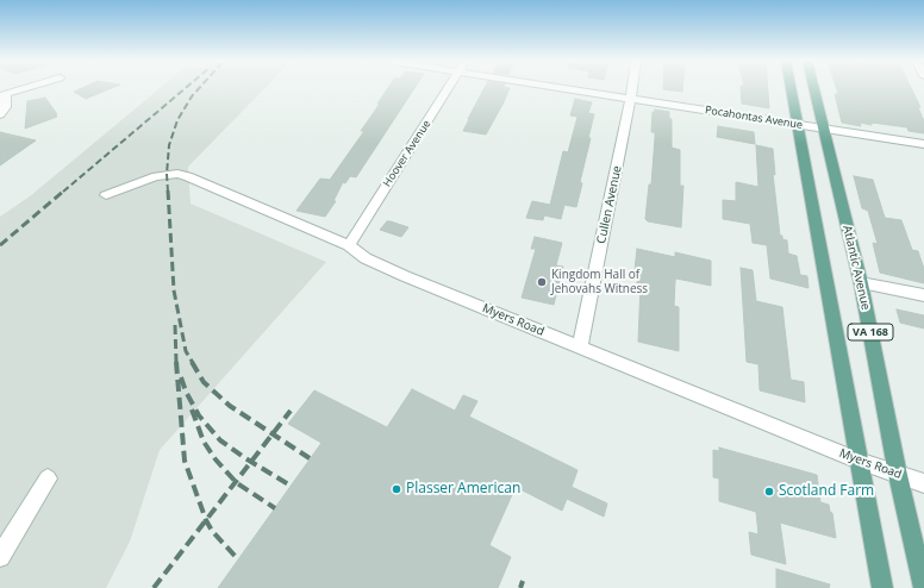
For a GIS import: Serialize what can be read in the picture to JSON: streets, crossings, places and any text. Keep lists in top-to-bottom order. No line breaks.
{"streets":{"main road":["Atlantic Avenue","VA 168"],"street":["Pocahontas Avenue","Hoover Avenue","Cullen Avenue","Myers Road"]},"crossings":[["Pocahontas Avenue","Cullen Avenue"],["Pocahontas Avenue","Atlantic Avenue"],["Pocahontas Avenue","VA 168"],["Hoover Avenue","Myers Road"],["Cullen Avenue","Myers Road"],["Atlantic Avenue","Myers Road"],["Myers Road","VA 168"]],"places":["Kingdom Hall of Jehovahs Witness","Plasser American","Scotland Farm"]}
